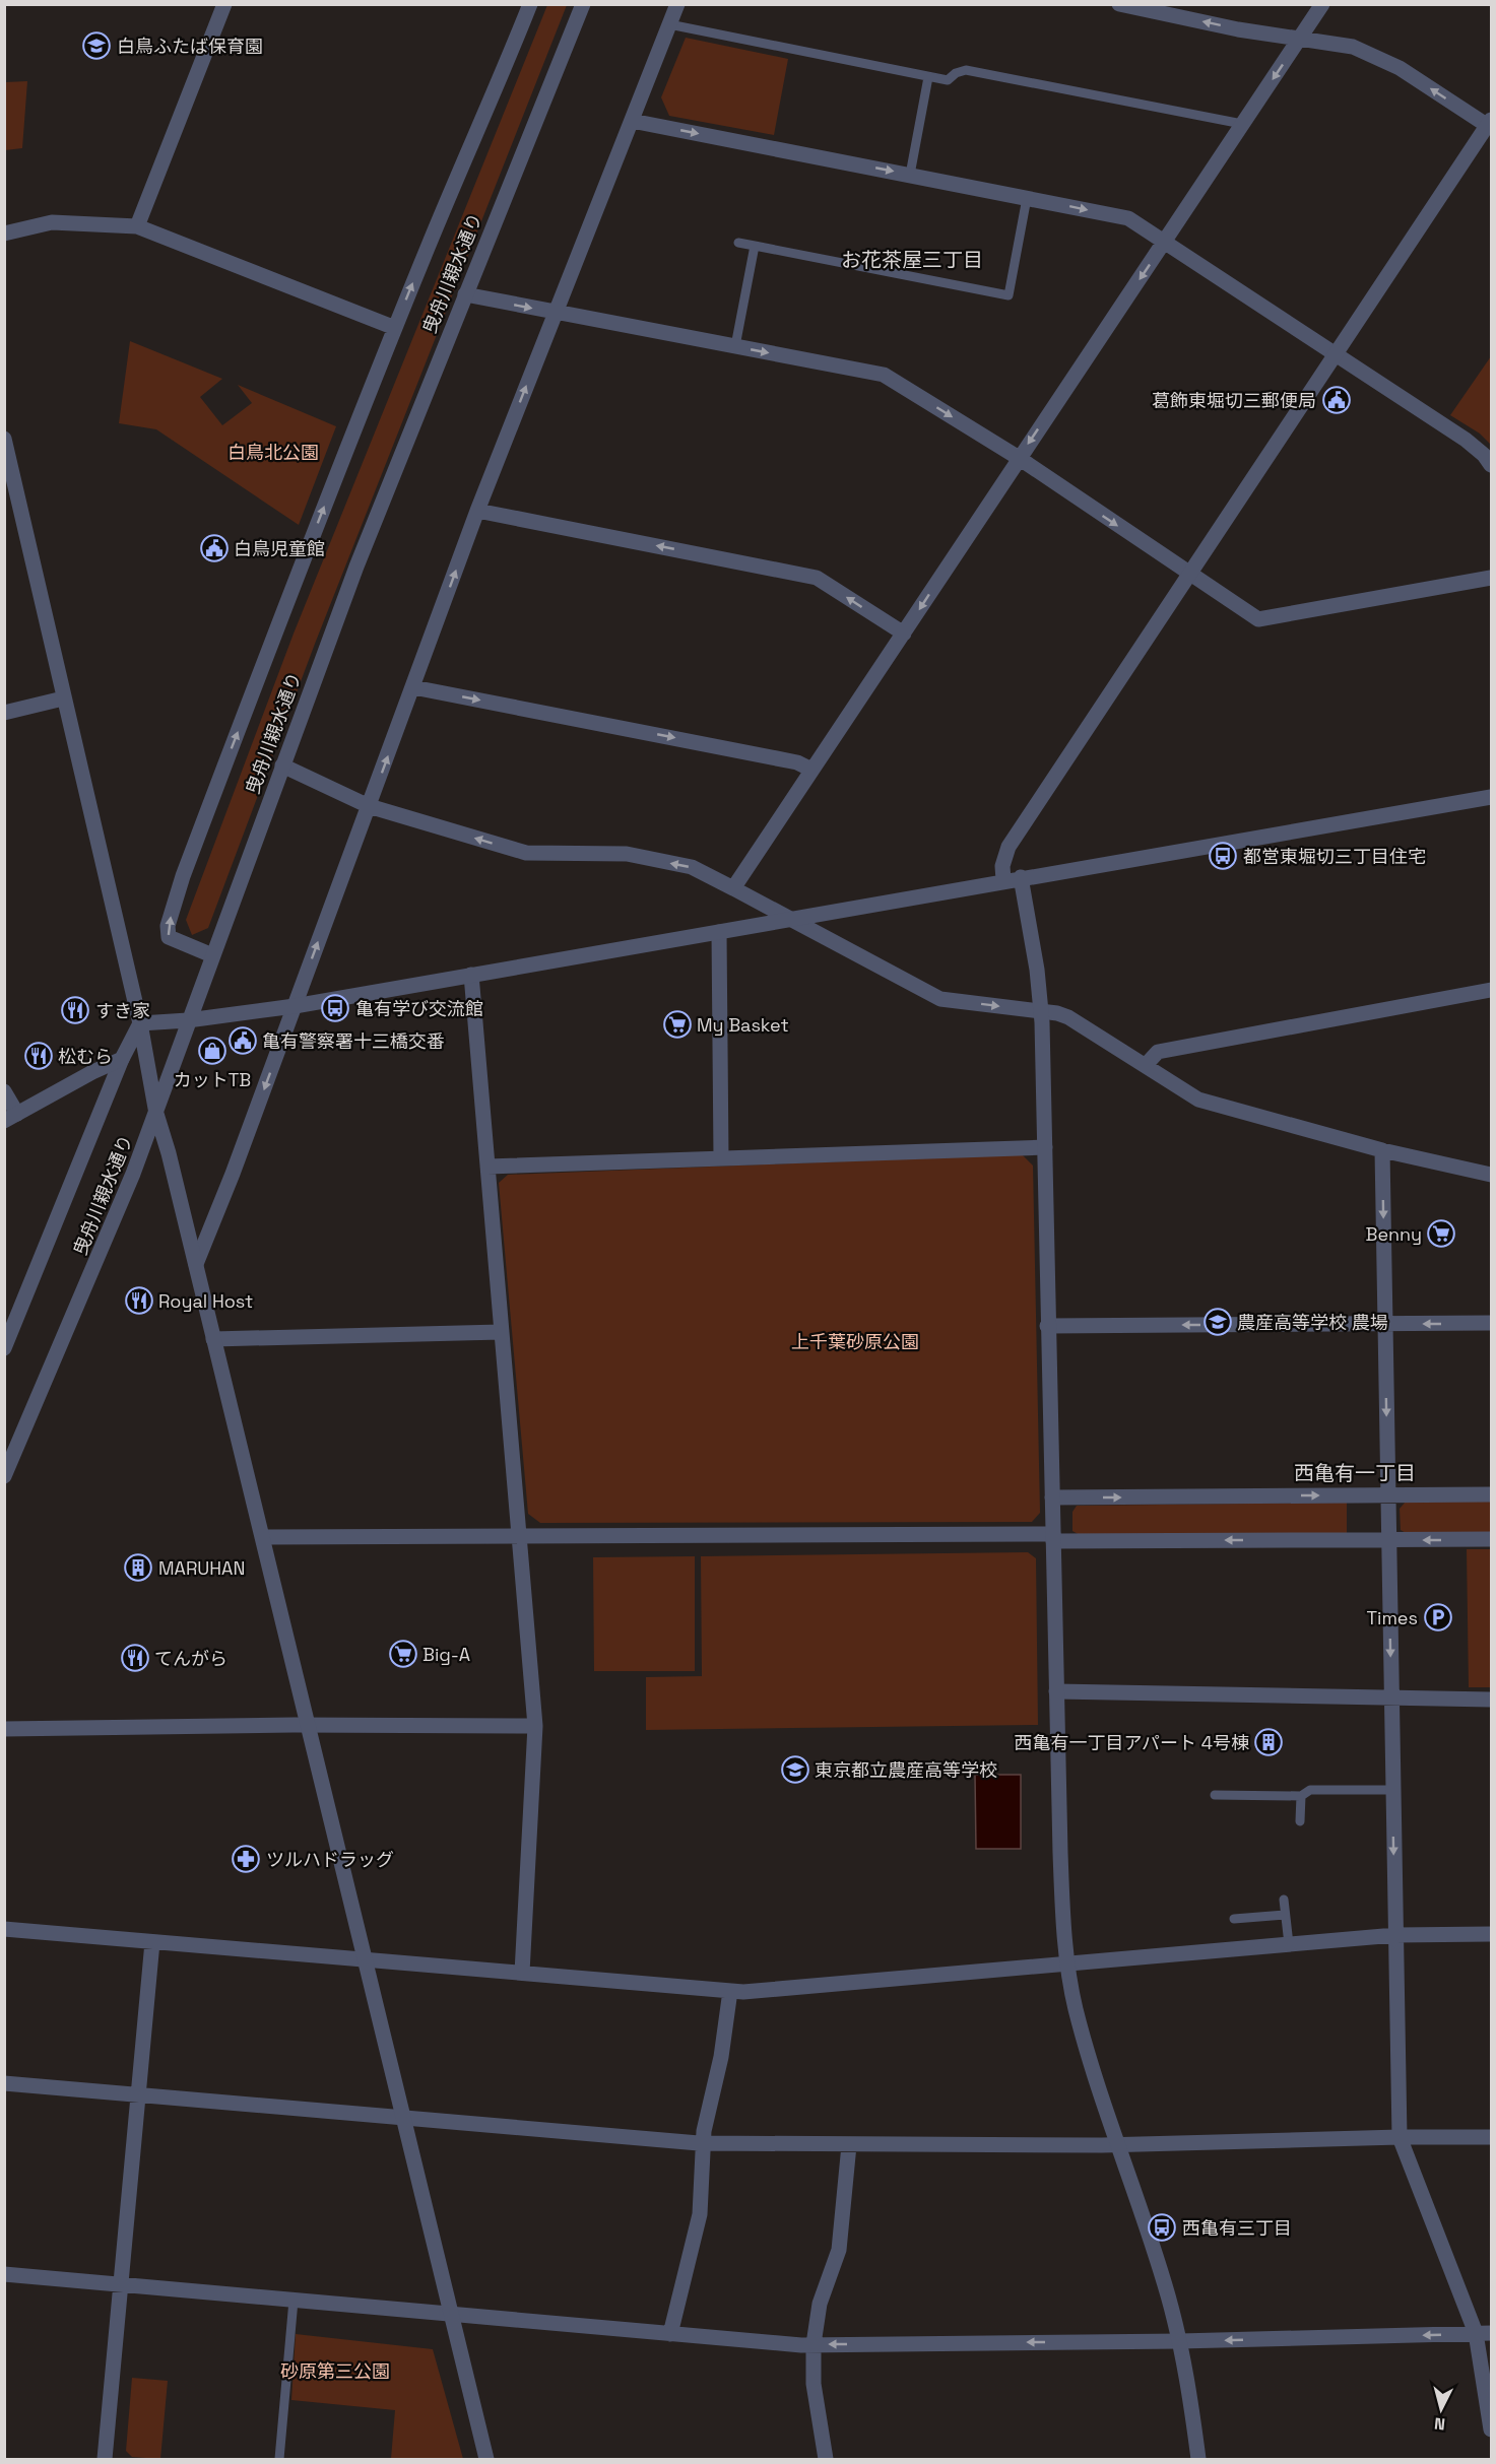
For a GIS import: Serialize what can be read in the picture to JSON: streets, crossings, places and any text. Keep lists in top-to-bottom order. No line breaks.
{"streets":{"street":["曳舟川親水通り"]},"districts":["お花茶屋三丁目","西亀有一丁目"],"parks":["白鳥北公園","上千葉砂原公園","砂原第三公園"],"places":{"school or university":["白鳥ふたば保育園","農産高等学校 農場","東京都立農産高等学校"],"public building":["葛飾東堀切三郵便局","白鳥児童館","亀有警察署十三橋交番"],"bus stop":["都営東堀切三丁目住宅","亀有学び交流館","西亀有三丁目"],"restaurant":["すき家","松むら","Royal Host","てんがら"],"supermarket":["My Basket","Benny","Big-A"],"shop":["カットTB"],"building":["MARUHAN","西亀有一丁目アパート 4号棟"],"parking":["Times"],"pharmacy":["ツルハドラッグ"]},"north":"bottom"}
